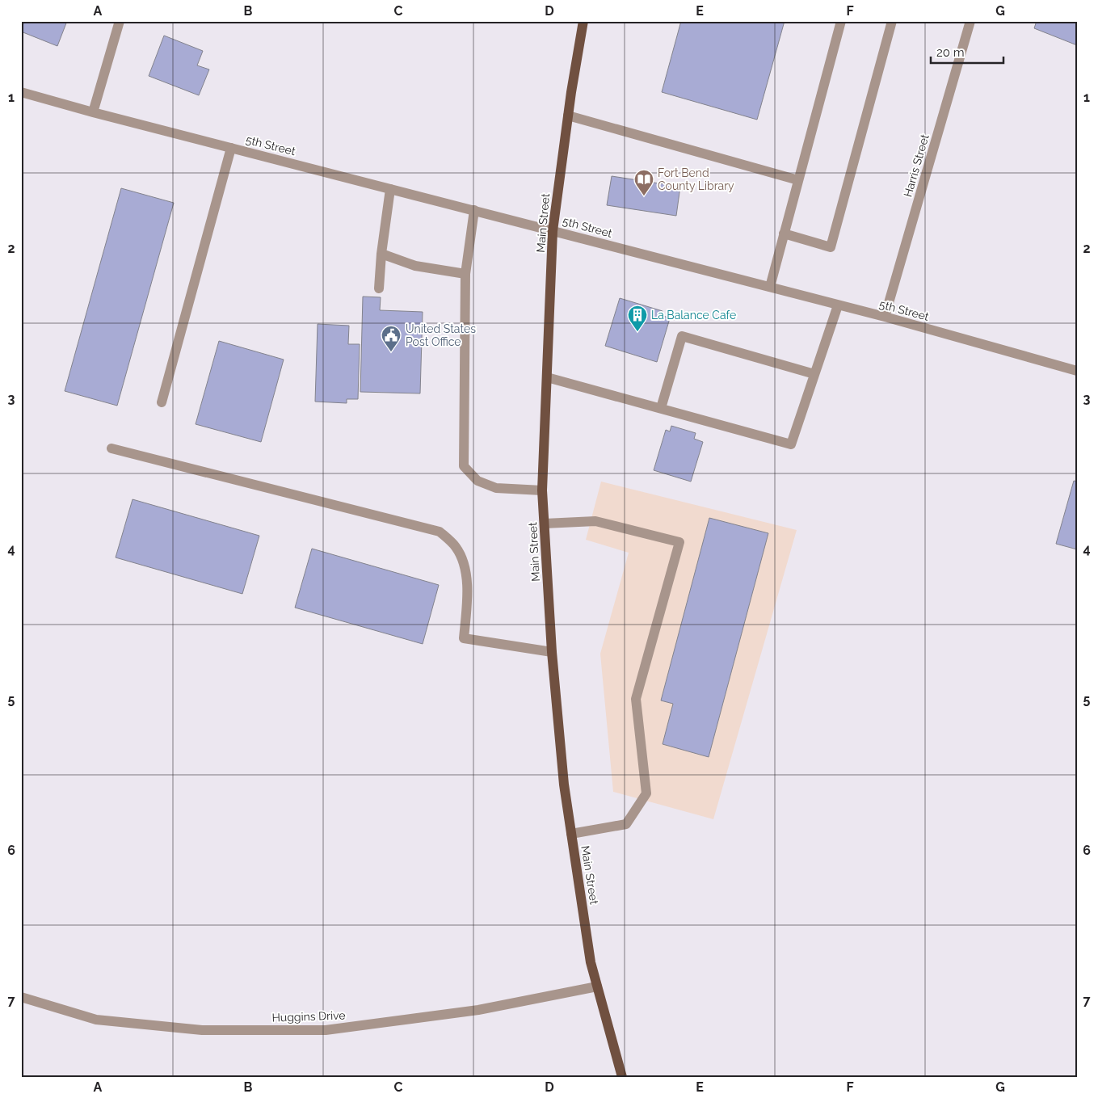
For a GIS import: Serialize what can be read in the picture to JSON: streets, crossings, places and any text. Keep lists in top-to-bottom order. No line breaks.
{"streets":{"main road":["Main Street"],"street":["5th Street","Harris Street","Huggins Drive"]},"crossings":[["5th Street","Harris Street"],["5th Street","Main Street"],["Main Street","Huggins Drive"]],"places":{"library":["Fort Bend County Library"],"building":["La Balance Cafe"],"public building":["United States Post Office"]},"scale_bar":"20 m","grid":{"columns":["A","B","C","D","E","F","G"],"rows":["1","2","3","4","5","6","7"]}}
